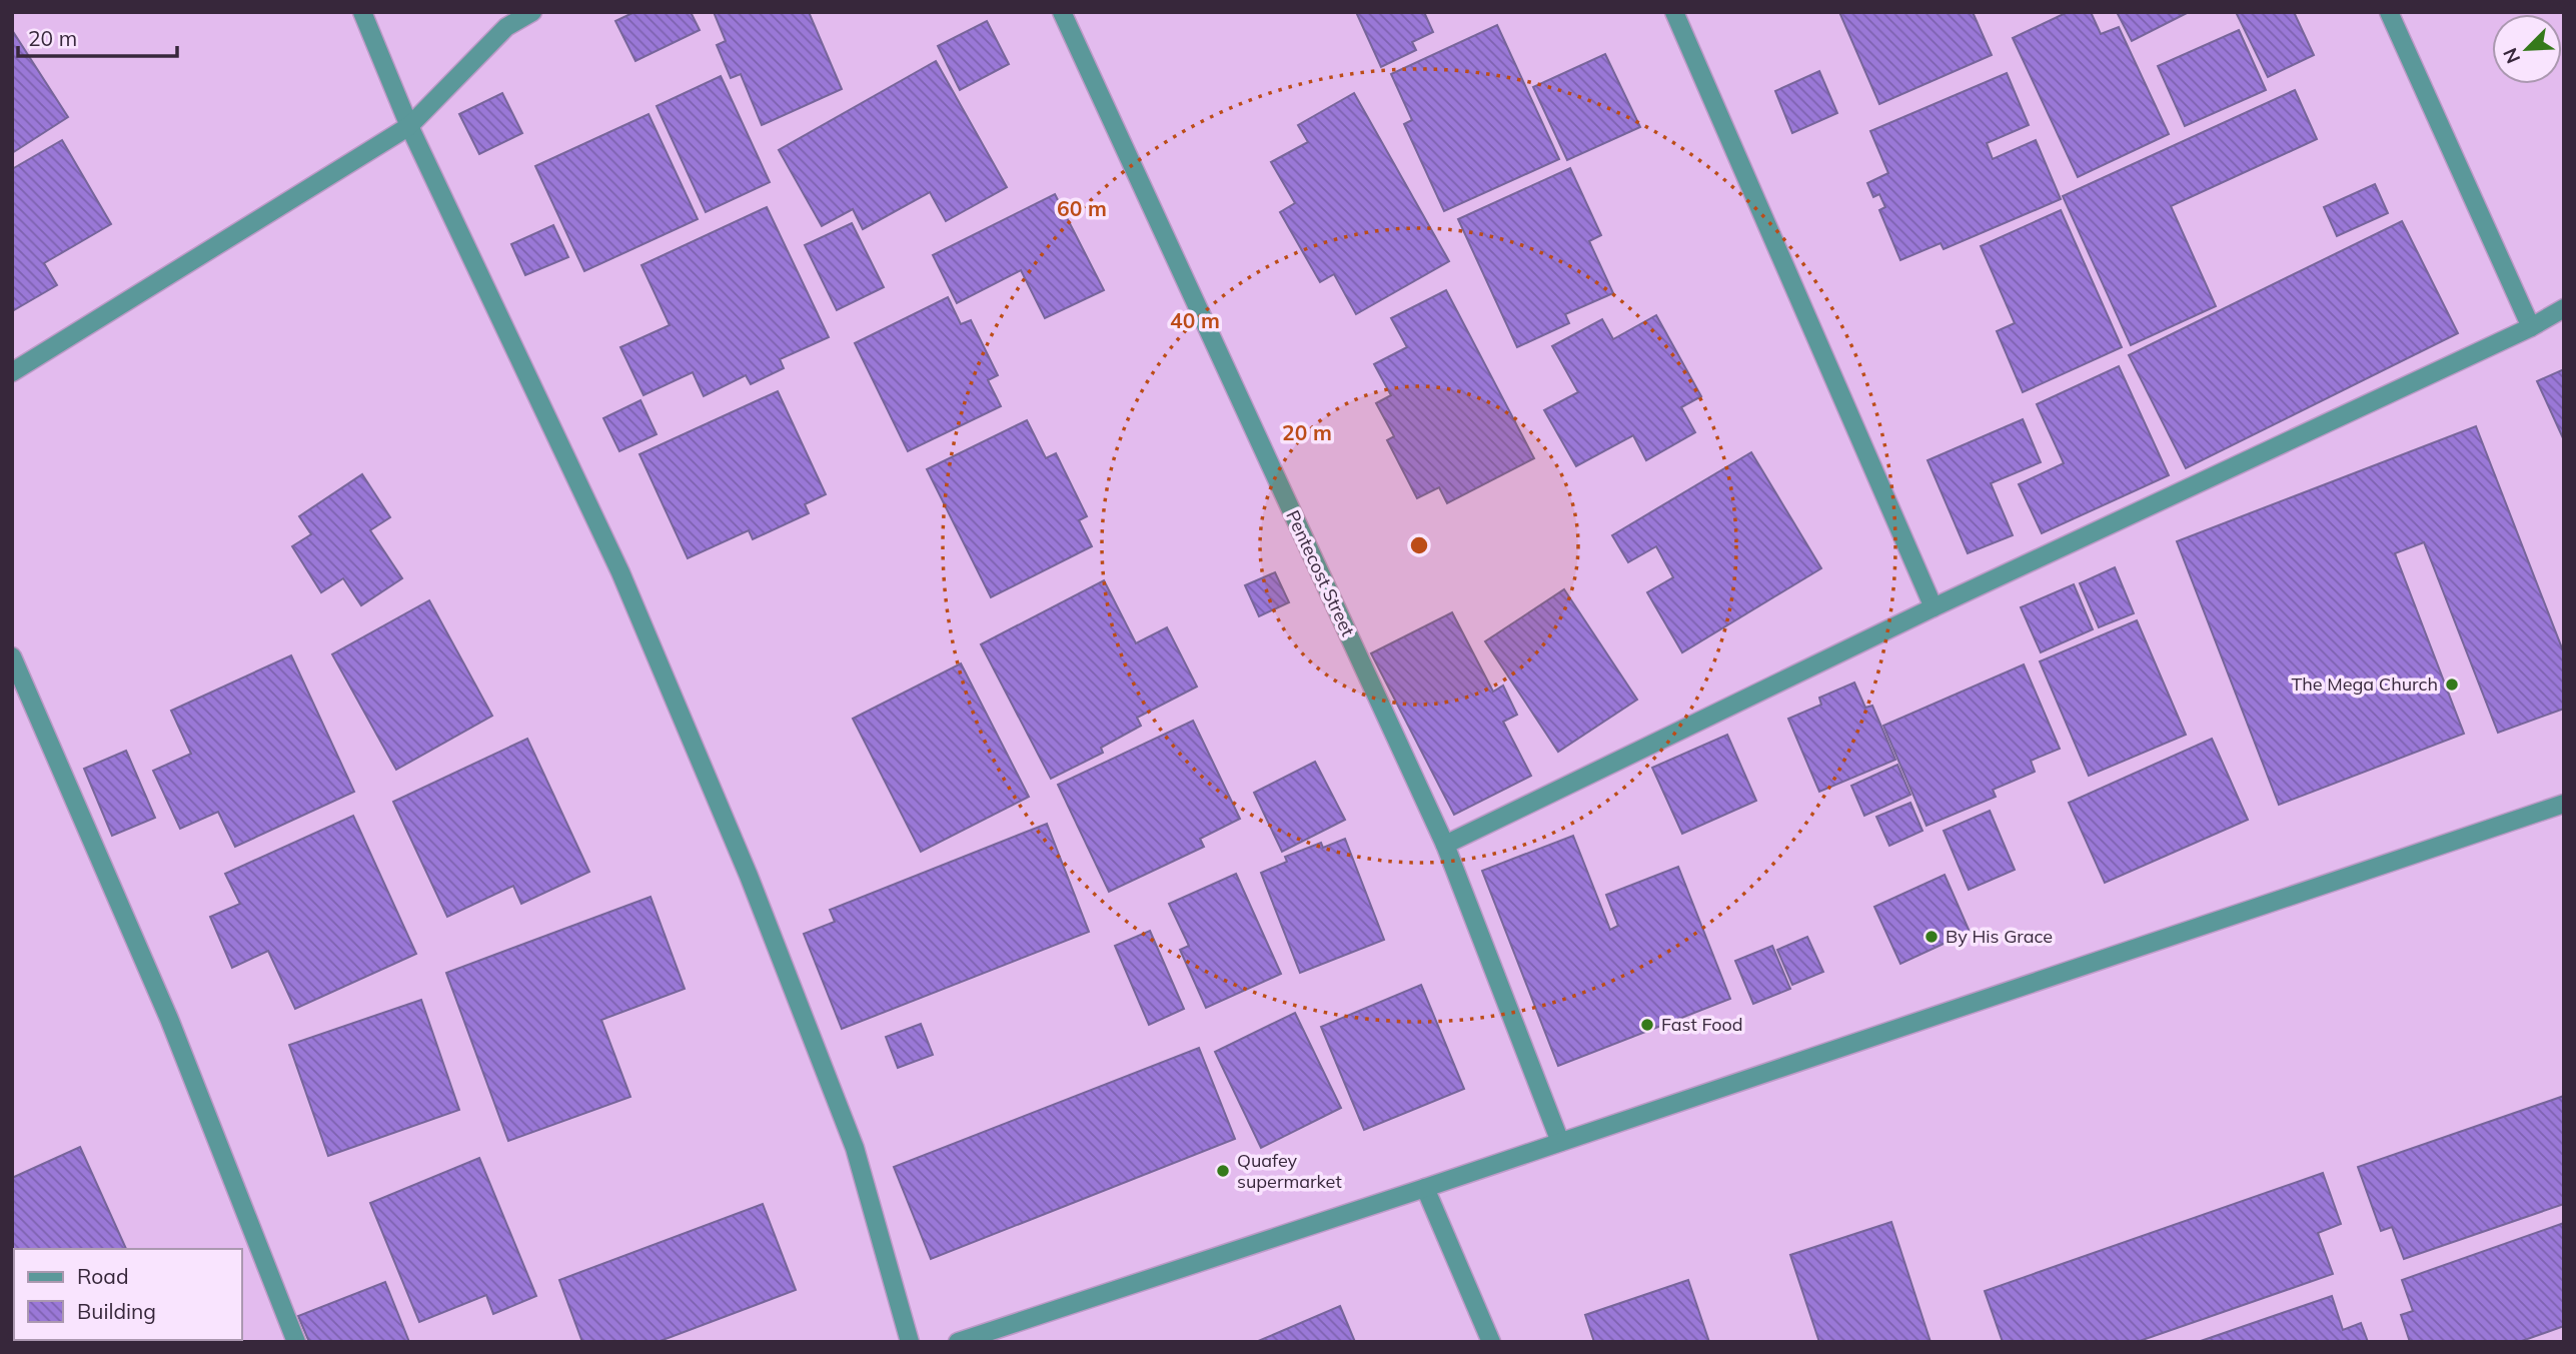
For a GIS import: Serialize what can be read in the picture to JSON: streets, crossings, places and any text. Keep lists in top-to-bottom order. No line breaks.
{"streets":{"street":["Pentecost Street"]},"places":["The Mega Church","By His Grace","Fast Food","Quafey supermarket"],"legend":["Road","Building"],"scale_bar":"20 m","north":"bottom left","rings":["60 m","40 m","20 m"]}
